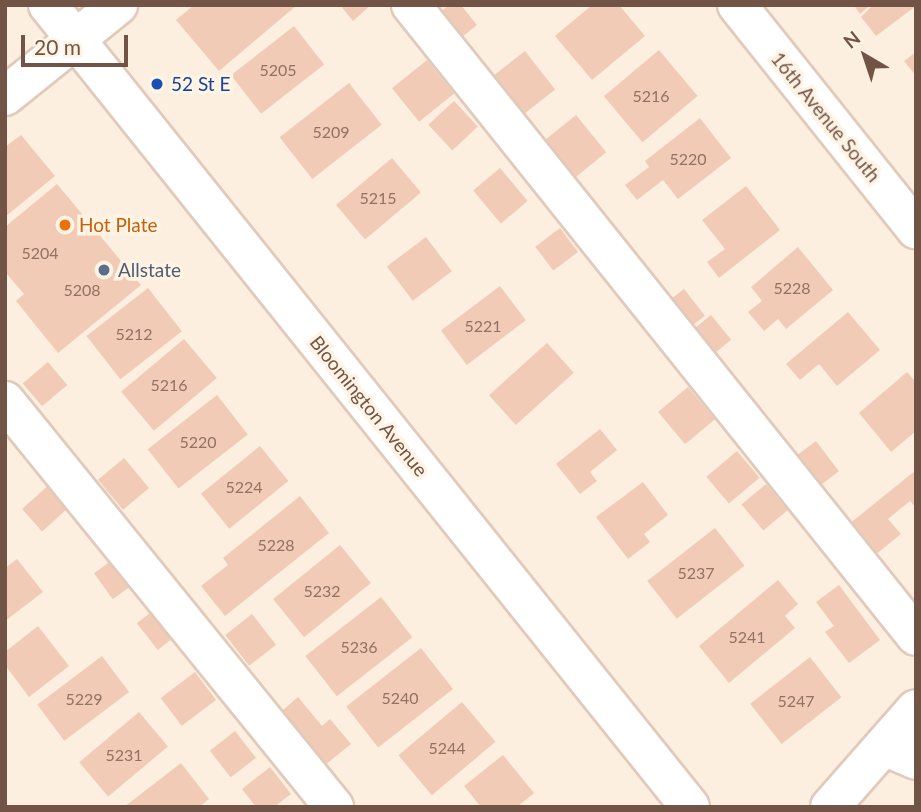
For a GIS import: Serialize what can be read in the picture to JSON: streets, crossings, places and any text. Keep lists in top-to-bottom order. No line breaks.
{"streets":{"street":["16th Avenue South","Bloomington Avenue"]},"places":["52 St E","Hot Plate","Allstate"],"house_numbers":["5205","5216","5209","5220","5215","5204","5228","5208","5221","5212","5216","5220","5224","5228","5237","5232","5241","5236","5240","5229","5247","5244","5231"],"scale_bar":"20 m","north":"top left"}
